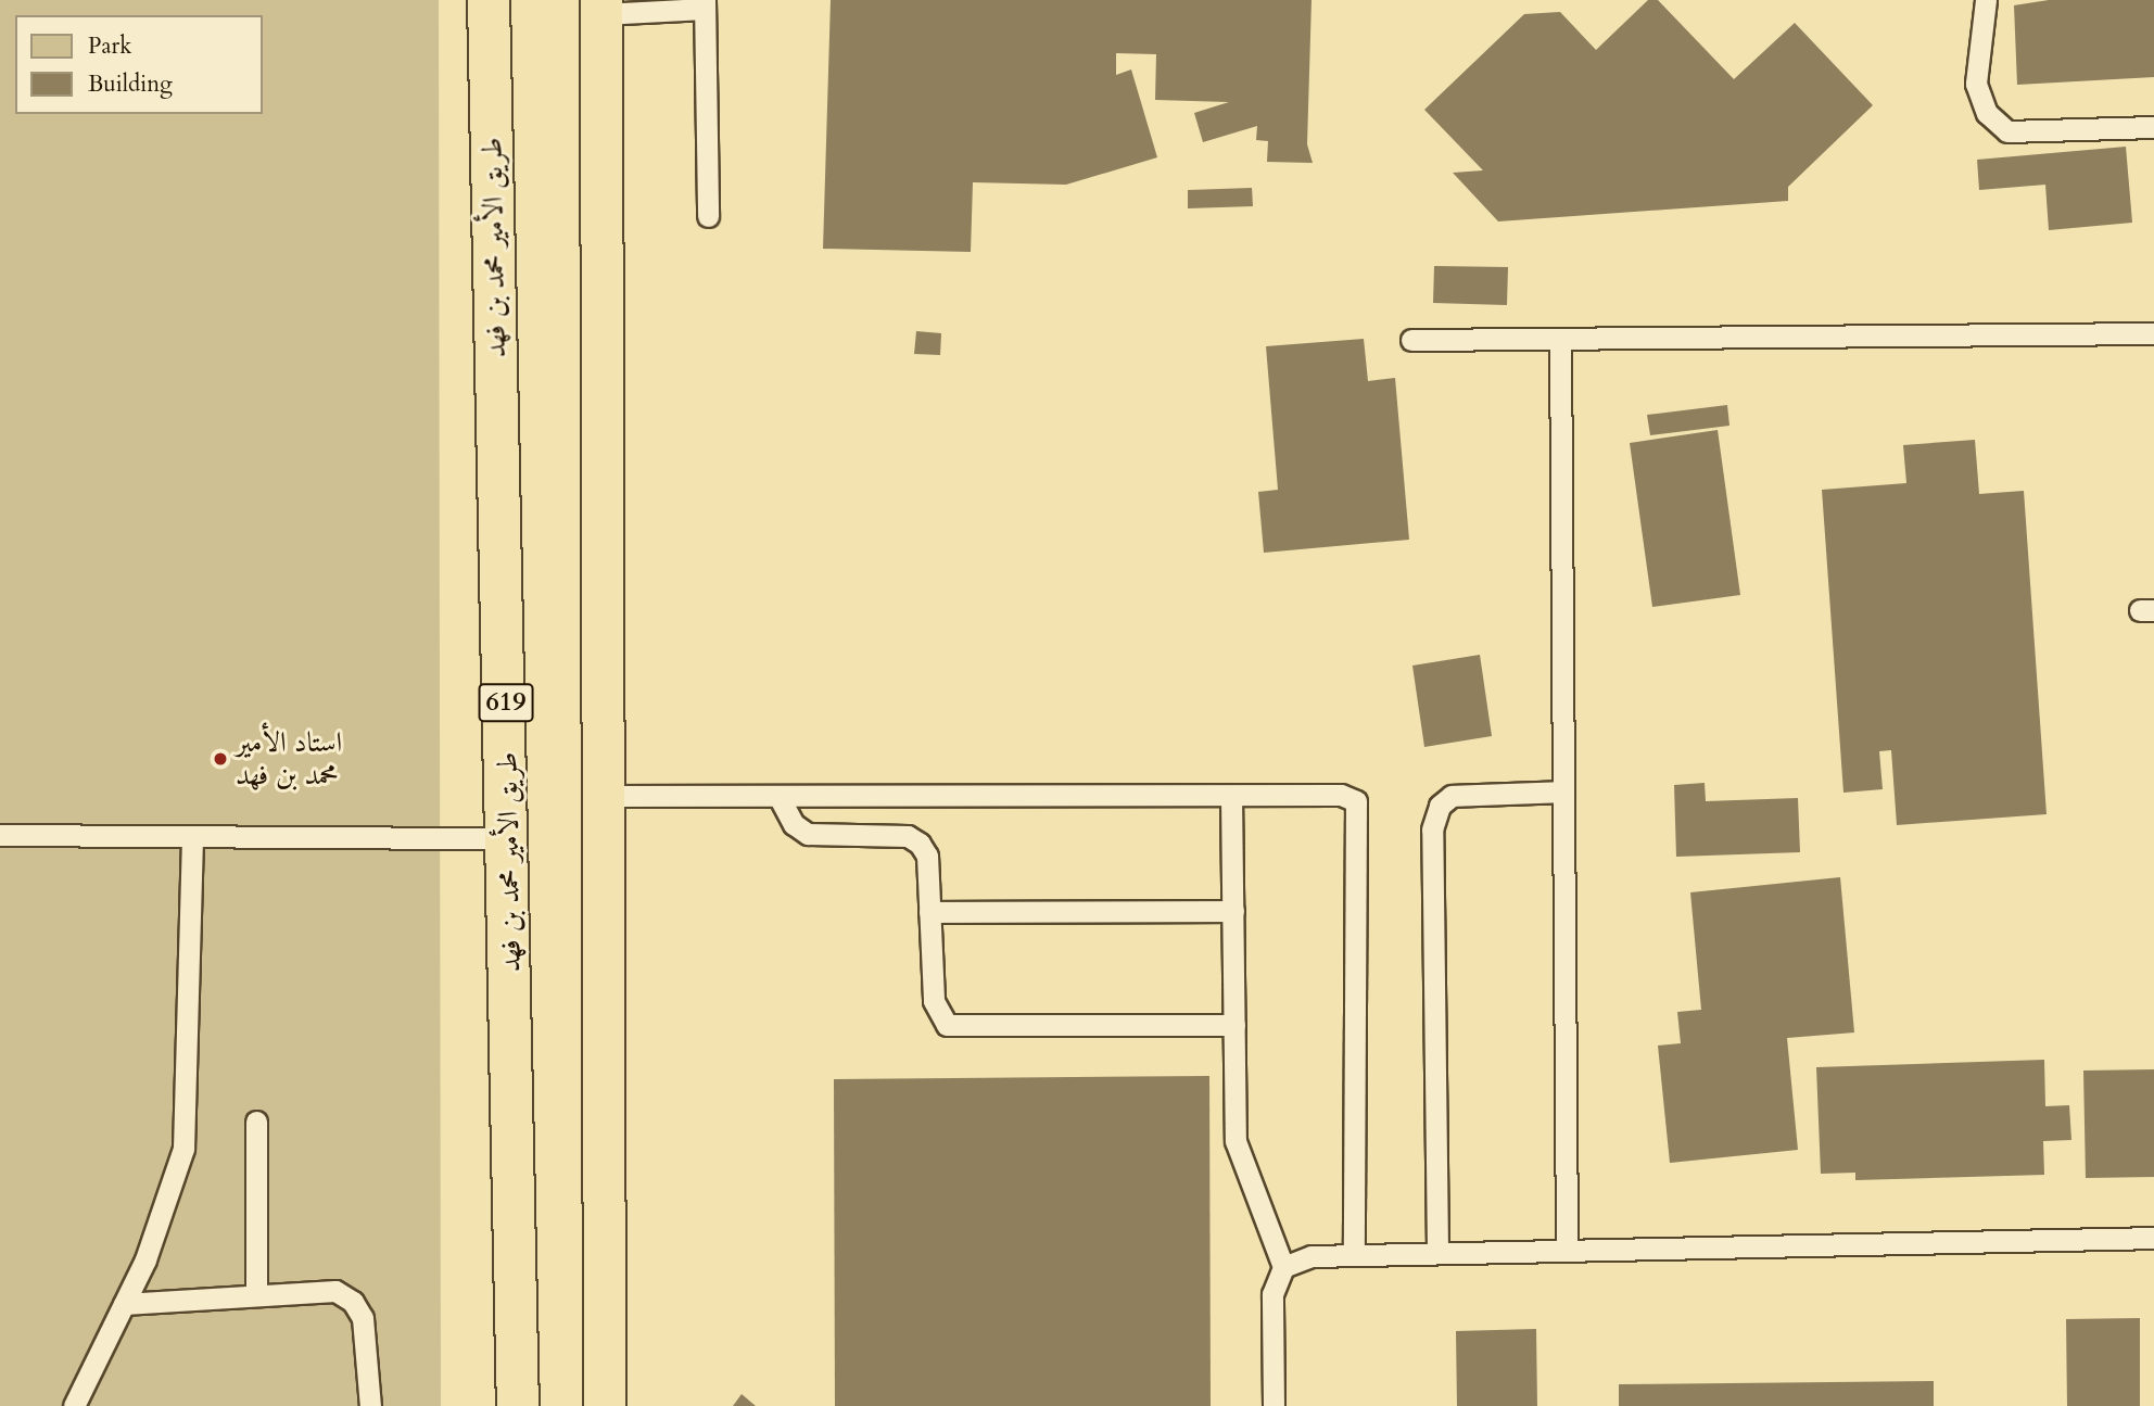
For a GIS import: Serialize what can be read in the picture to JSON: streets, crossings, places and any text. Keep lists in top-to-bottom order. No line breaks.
{"streets":{"highway":["طريق الأمير محمد بن فهد","619"]},"places":["استاد الأمير محمد بن فهد"],"legend":["Park","Building"]}
